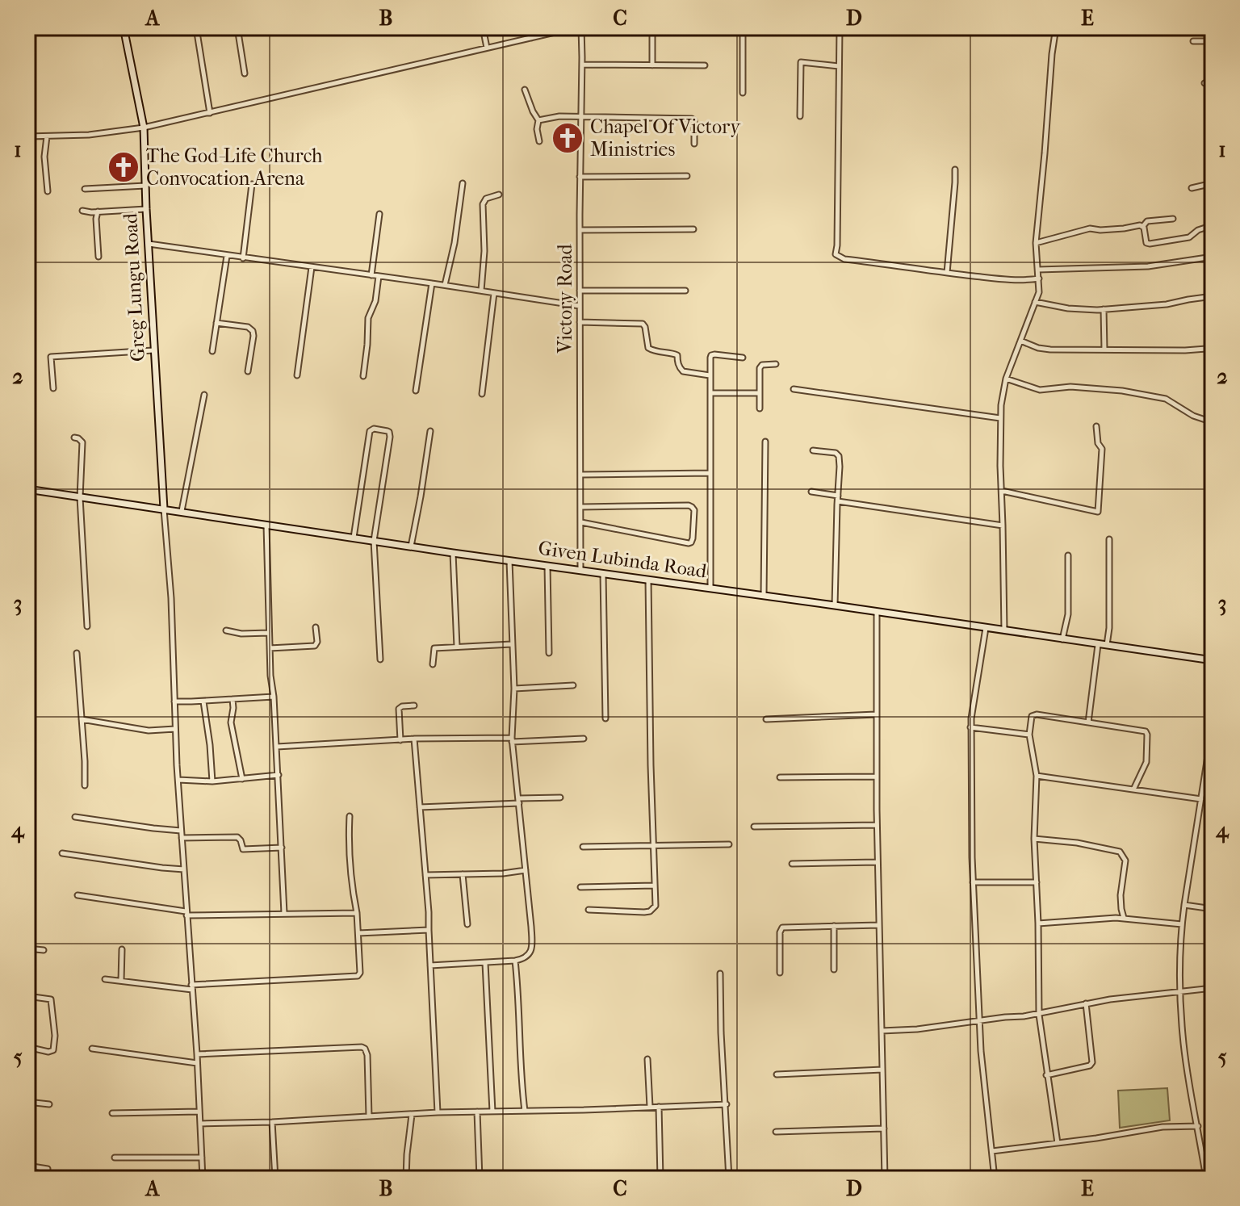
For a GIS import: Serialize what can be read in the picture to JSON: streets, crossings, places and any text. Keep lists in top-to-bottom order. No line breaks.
{"streets":{"street":["Greg Lungu Road","Victory Road","Given Lubinda Road"]},"crossings":[["Greg Lungu Road","Given Lubinda Road"],["Victory Road","Given Lubinda Road"]],"places":{"church":["Chapel Of Victory Ministries","The God-Life Church Convocation Arena"]},"grid":{"columns":["A","B","C","D","E"],"rows":["1","2","3","4","5"]}}
